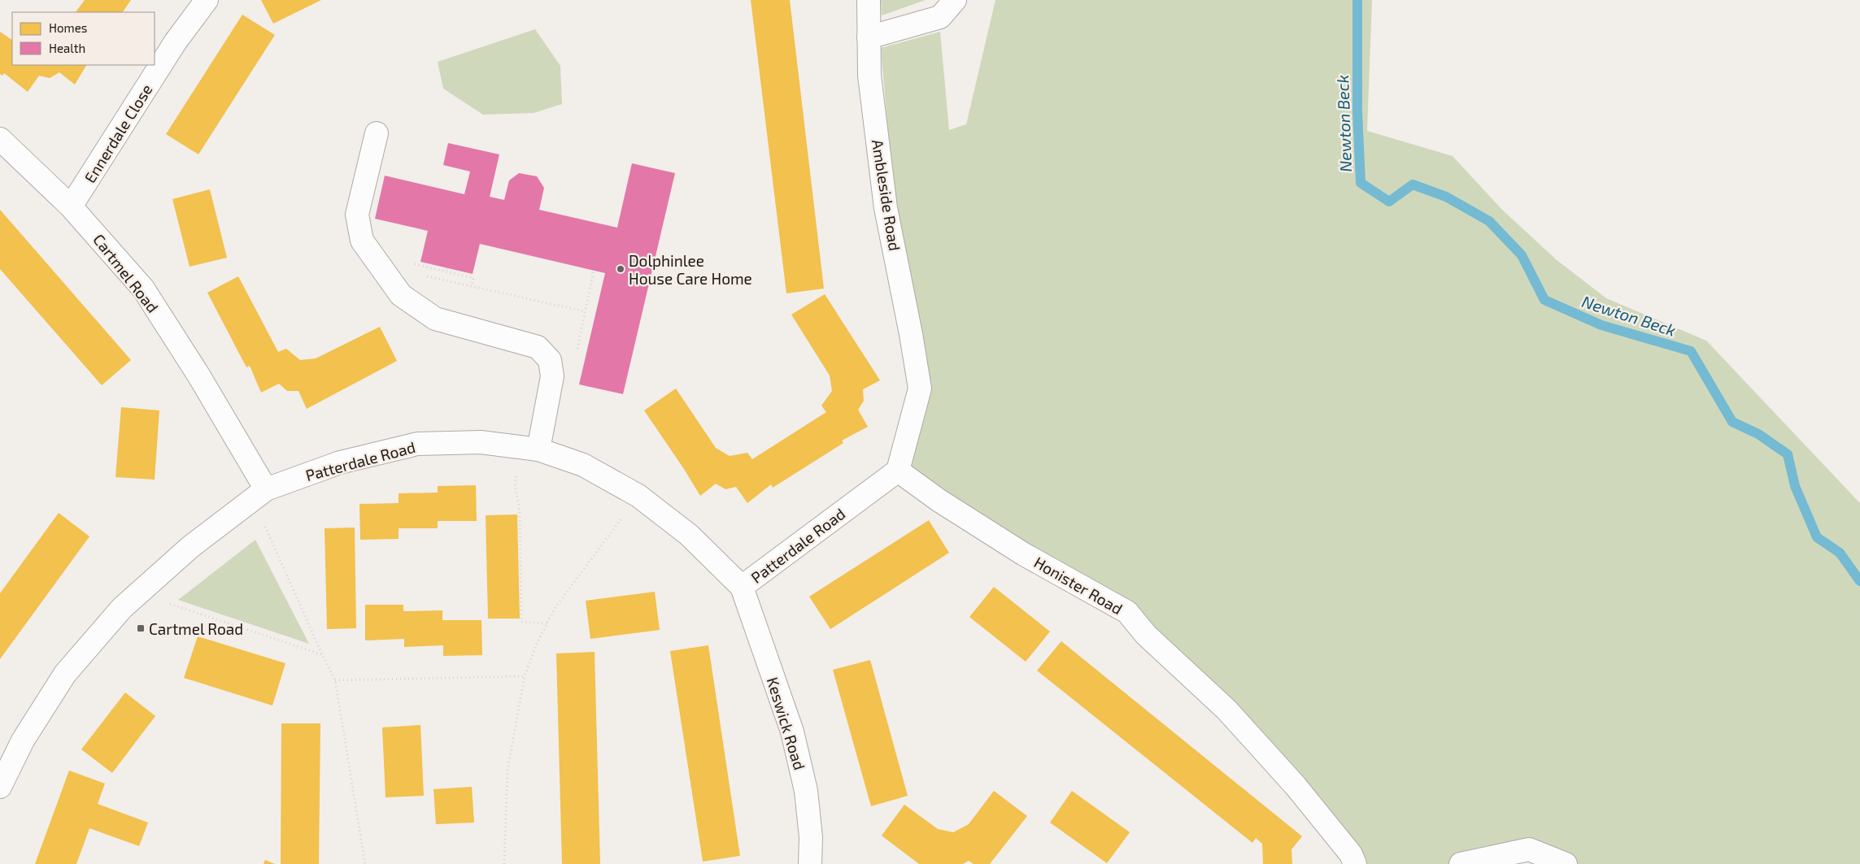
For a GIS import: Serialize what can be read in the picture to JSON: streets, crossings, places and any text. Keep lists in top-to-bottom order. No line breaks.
{"streets":{"street":["Ennerdale Close","Ambleside Road","Cartmel Road","Patterdale Road","Honister Road","Keswick Road"]},"crossings":[["Ennerdale Close","Cartmel Road"],["Ambleside Road","Patterdale Road"],["Ambleside Road","Honister Road"],["Cartmel Road","Patterdale Road"],["Patterdale Road","Honister Road"],["Patterdale Road","Keswick Road"]],"water":["Newton Beck"],"places":{"other":["Dolphinlee House Care Home"],"transit":["Cartmel Road"]},"legend":["Homes","Health"]}
